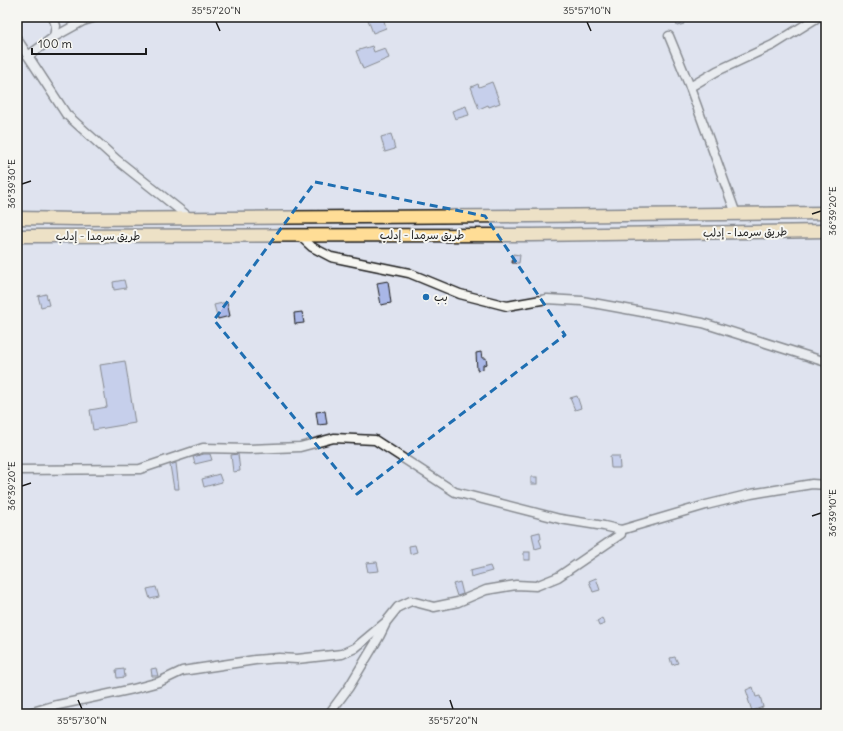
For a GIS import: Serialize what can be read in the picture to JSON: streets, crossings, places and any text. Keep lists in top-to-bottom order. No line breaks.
{"streets":{"highway":["طريق سرمدا - إدلب"]},"places":["بب"],"scale_bar":"100 m","coordinates":["35°57'20\"N","35°57'10\"N","36°39'30\"E","36°39'20\"E","36°39'10\"E","35°57'30\"N"]}
